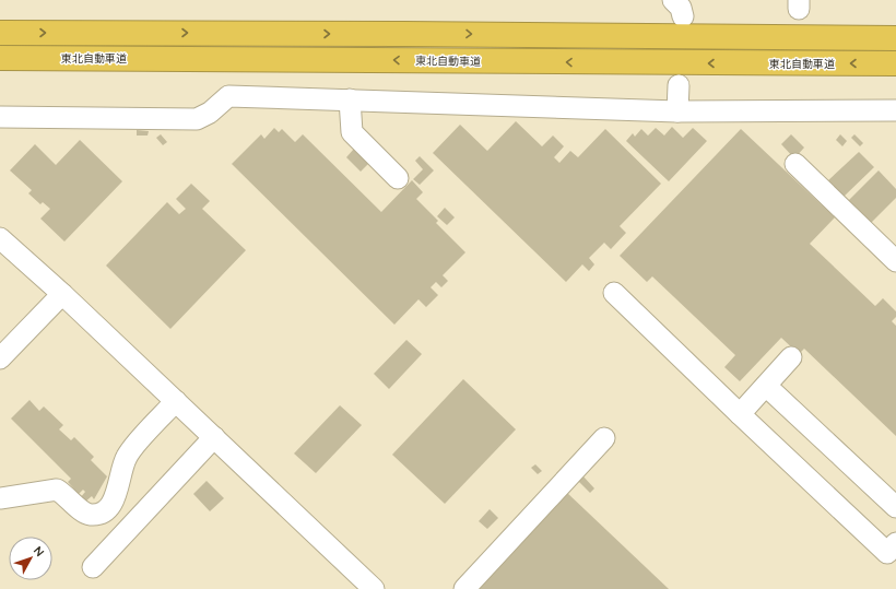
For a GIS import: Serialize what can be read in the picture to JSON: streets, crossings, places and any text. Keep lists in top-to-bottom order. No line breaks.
{"streets":{"highway":["東北自動車道"]},"north":"top right"}
